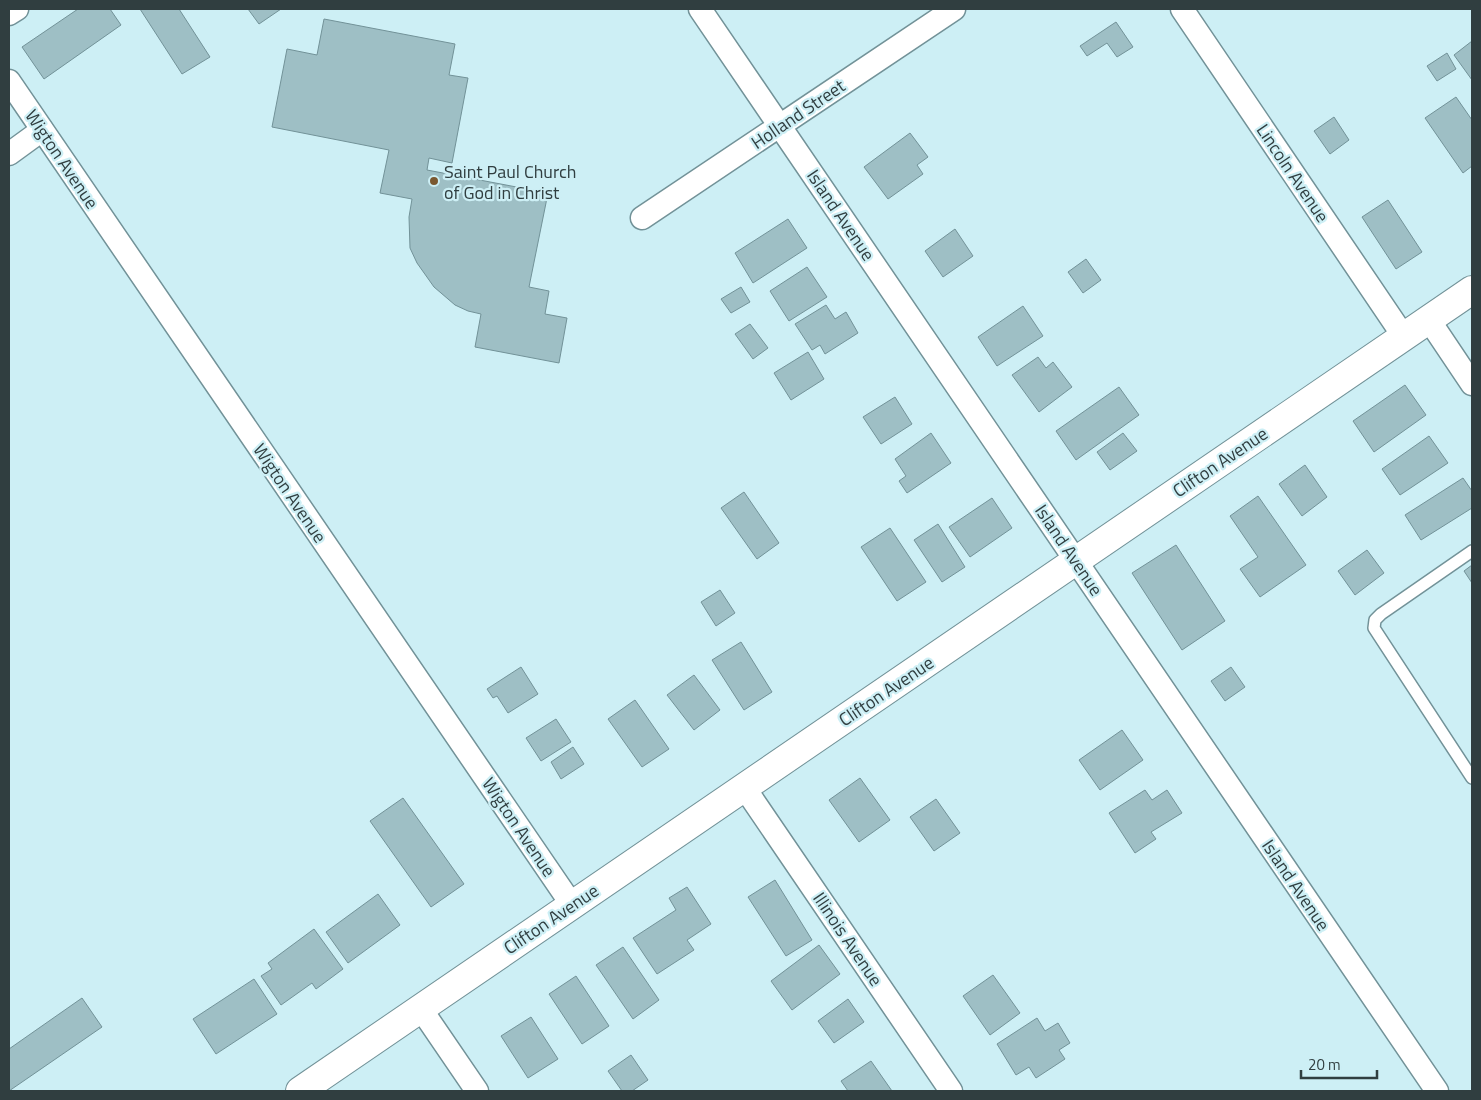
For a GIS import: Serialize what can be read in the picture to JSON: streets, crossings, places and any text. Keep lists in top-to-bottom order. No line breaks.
{"streets":{"street":["Holland Street","Wigton Avenue","Lincoln Avenue","Island Avenue","Clifton Avenue","Illinois Avenue"]},"crossings":[["Holland Street","Island Avenue"],["Wigton Avenue","Clifton Avenue"],["Lincoln Avenue","Clifton Avenue"],["Island Avenue","Clifton Avenue"],["Clifton Avenue","Illinois Avenue"]],"places":["Saint Paul Church of God in Christ"],"scale_bar":"20 m"}
